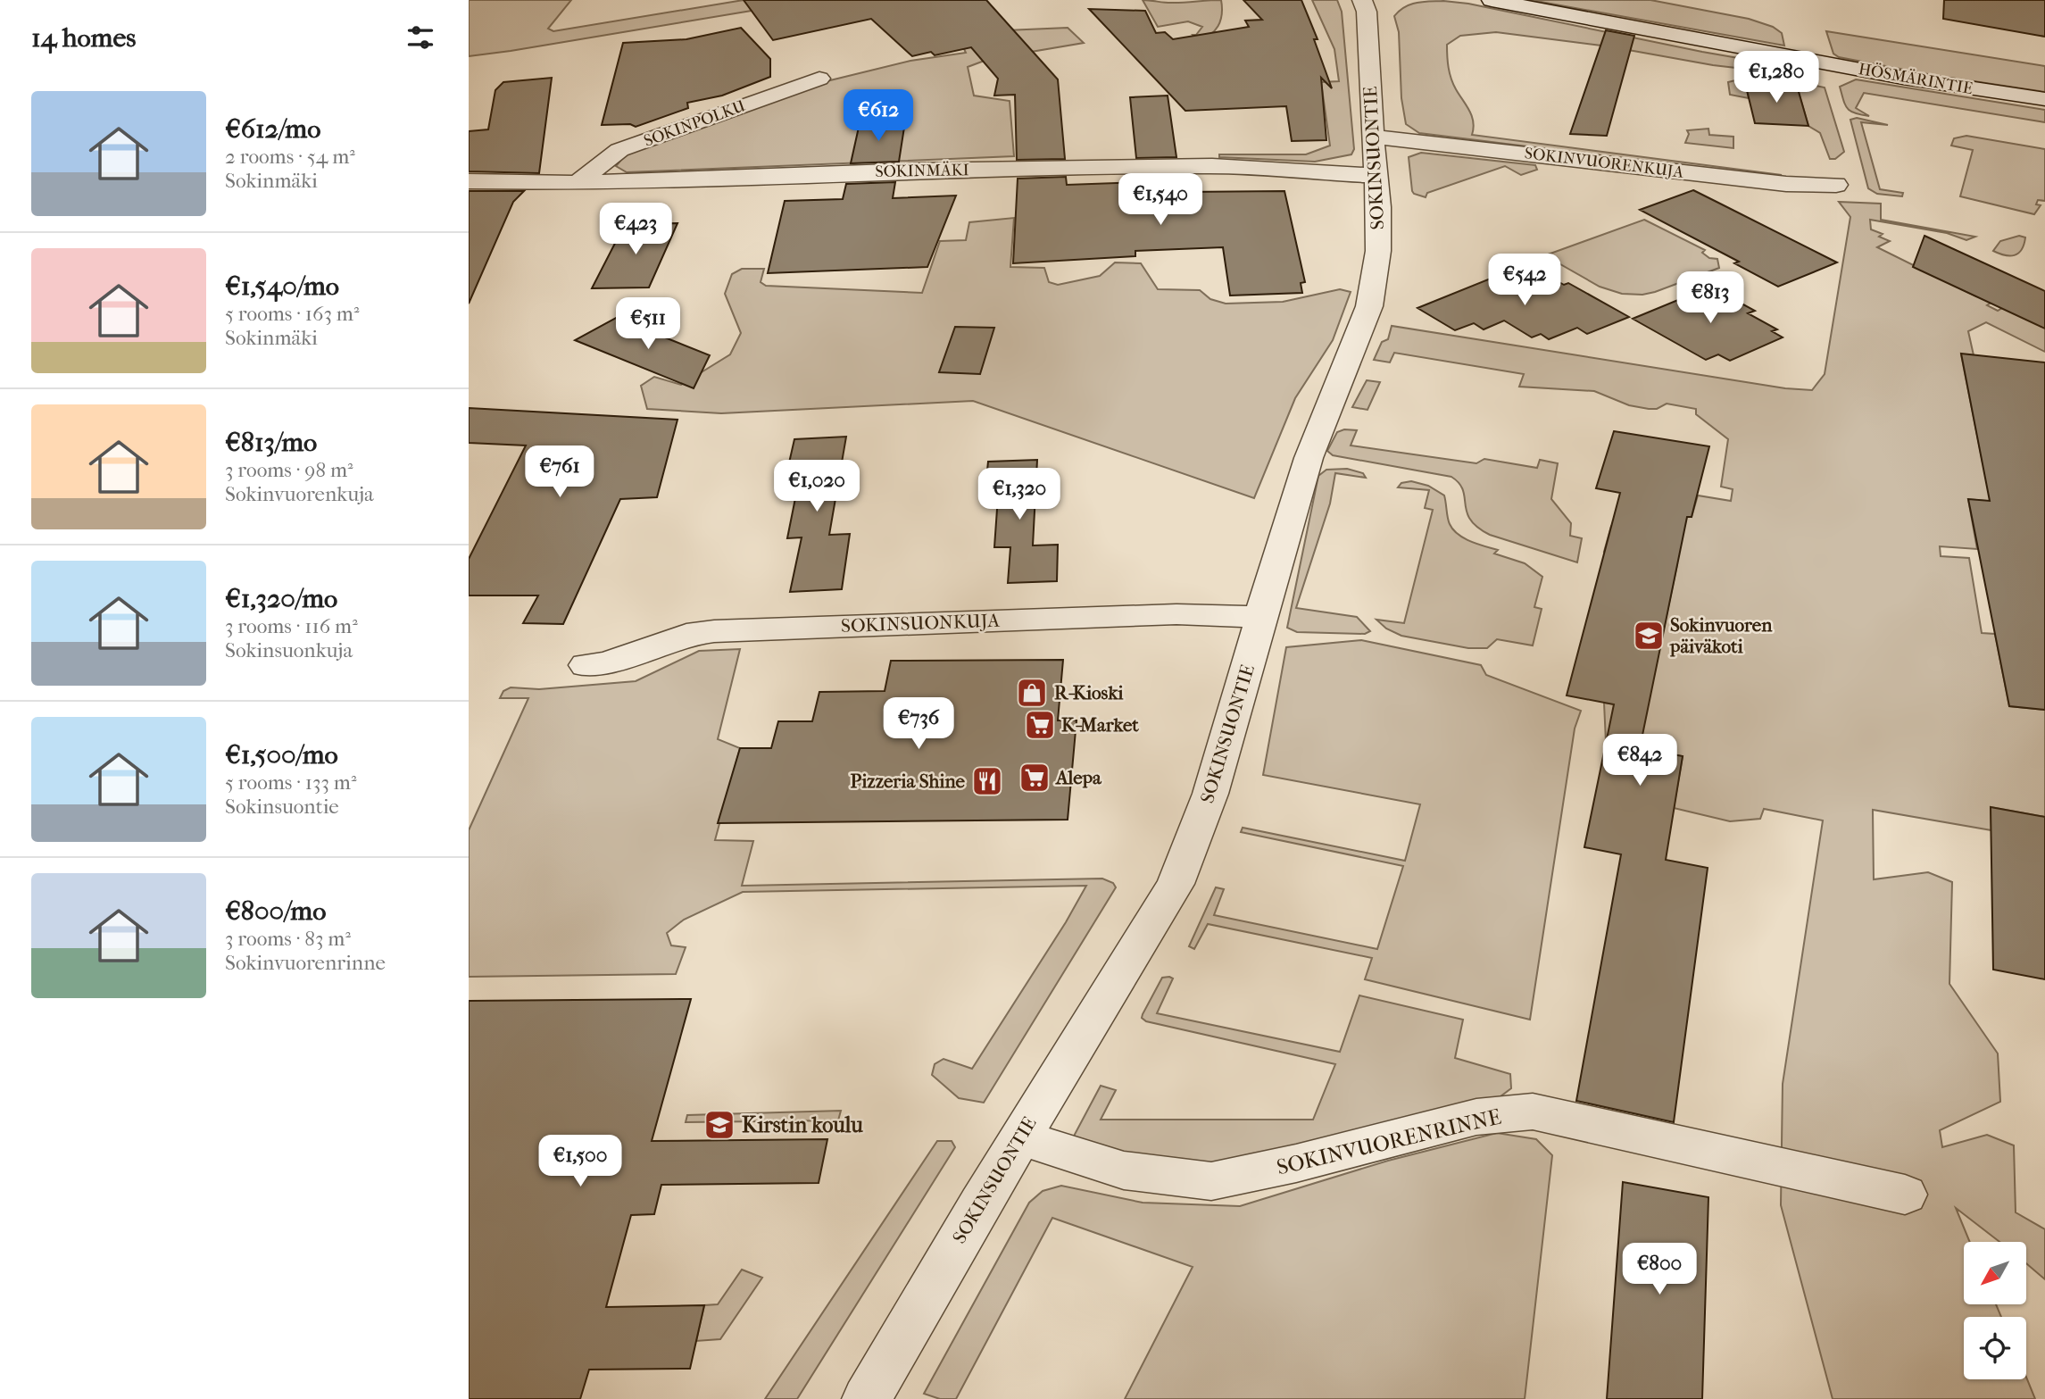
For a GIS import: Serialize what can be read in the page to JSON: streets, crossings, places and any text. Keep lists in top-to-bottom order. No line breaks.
{"streets":{"street":["HÖSMÄRINTIE","SOKINPOLKU","SOKINSUONTIE","SOKINVUORENKUJA","SOKINMÄKI","SOKINSUONKUJA","SOKINVUORENRINNE"]},"crossings":[["SOKINPOLKU","SOKINMÄKI"],["SOKINSUONTIE","SOKINVUORENKUJA"],["SOKINSUONTIE","SOKINMÄKI"],["SOKINSUONTIE","SOKINSUONKUJA"],["SOKINSUONTIE","SOKINVUORENRINNE"]],"places":{"school or university":["Sokinvuoren päiväkoti","Kirstin koulu"],"shop":["R-Kioski"],"supermarket":["K-Market","Alepa"],"restaurant":["Pizzeria Shine"]},"north":"bottom left","page":{"heading":"14 homes","price":["€1,280","€612","€1,540","€423","€542","€813","€511","€761","€1,020","€1,320","€736","€842","€1,500","€800"],"list":[{"name":"€612/mo","note":"2 rooms · 54 m² · Sokinmäki"},{"name":"€1,540/mo","note":"5 rooms · 163 m² · Sokinmäki"},{"name":"€813/mo","note":"3 rooms · 98 m² · Sokinvuorenkuja"},{"name":"€1,320/mo","note":"3 rooms · 116 m² · Sokinsuonkuja"},{"name":"€1,500/mo","note":"5 rooms · 133 m² · Sokinsuontie"},{"name":"€800/mo","note":"3 rooms · 83 m² · Sokinvuorenrinne"}]}}
